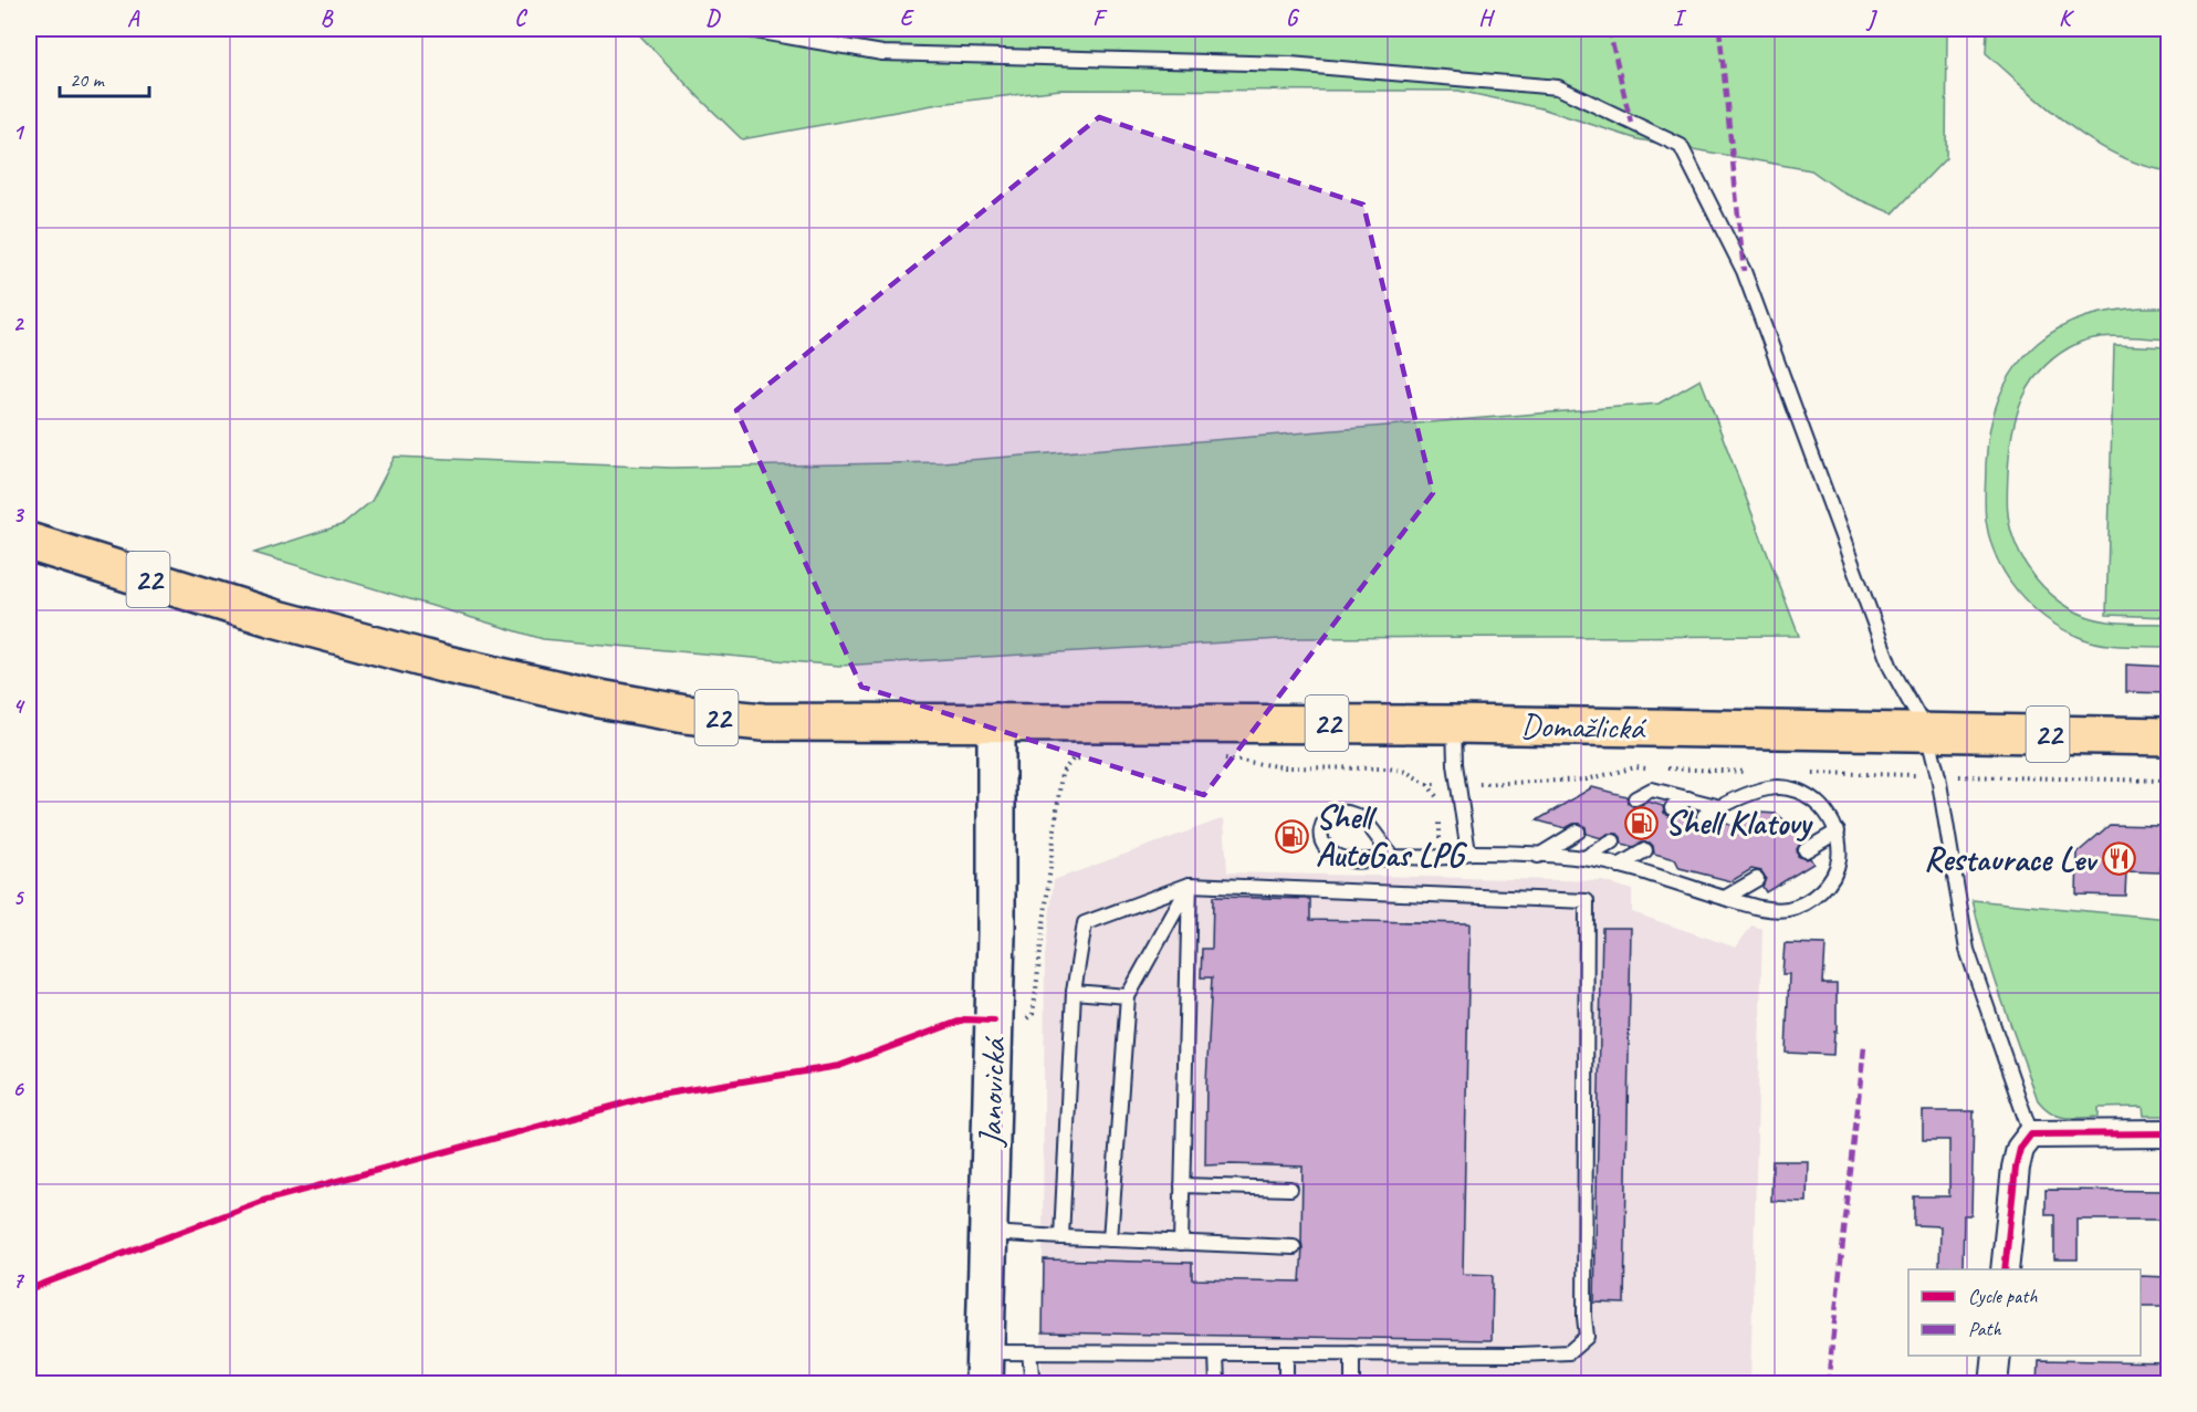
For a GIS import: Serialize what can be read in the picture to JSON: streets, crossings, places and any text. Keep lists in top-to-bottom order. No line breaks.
{"streets":{"main road":["22","Domažlická","Janovická"]},"crossings":[["22","Domažlická"],["22","Janovická"],["Domažlická","Janovická"]],"places":{"fuel station":["Shell Klatovy","Shell AutoGas LPG"],"restaurant":["Restaurace Lev"]},"legend":["Cycle path","Path"],"scale_bar":"20 m","grid":{"columns":["A","B","C","D","E","F","G","H","I","J","K"],"rows":["1","2","3","4","5","6","7"]}}
